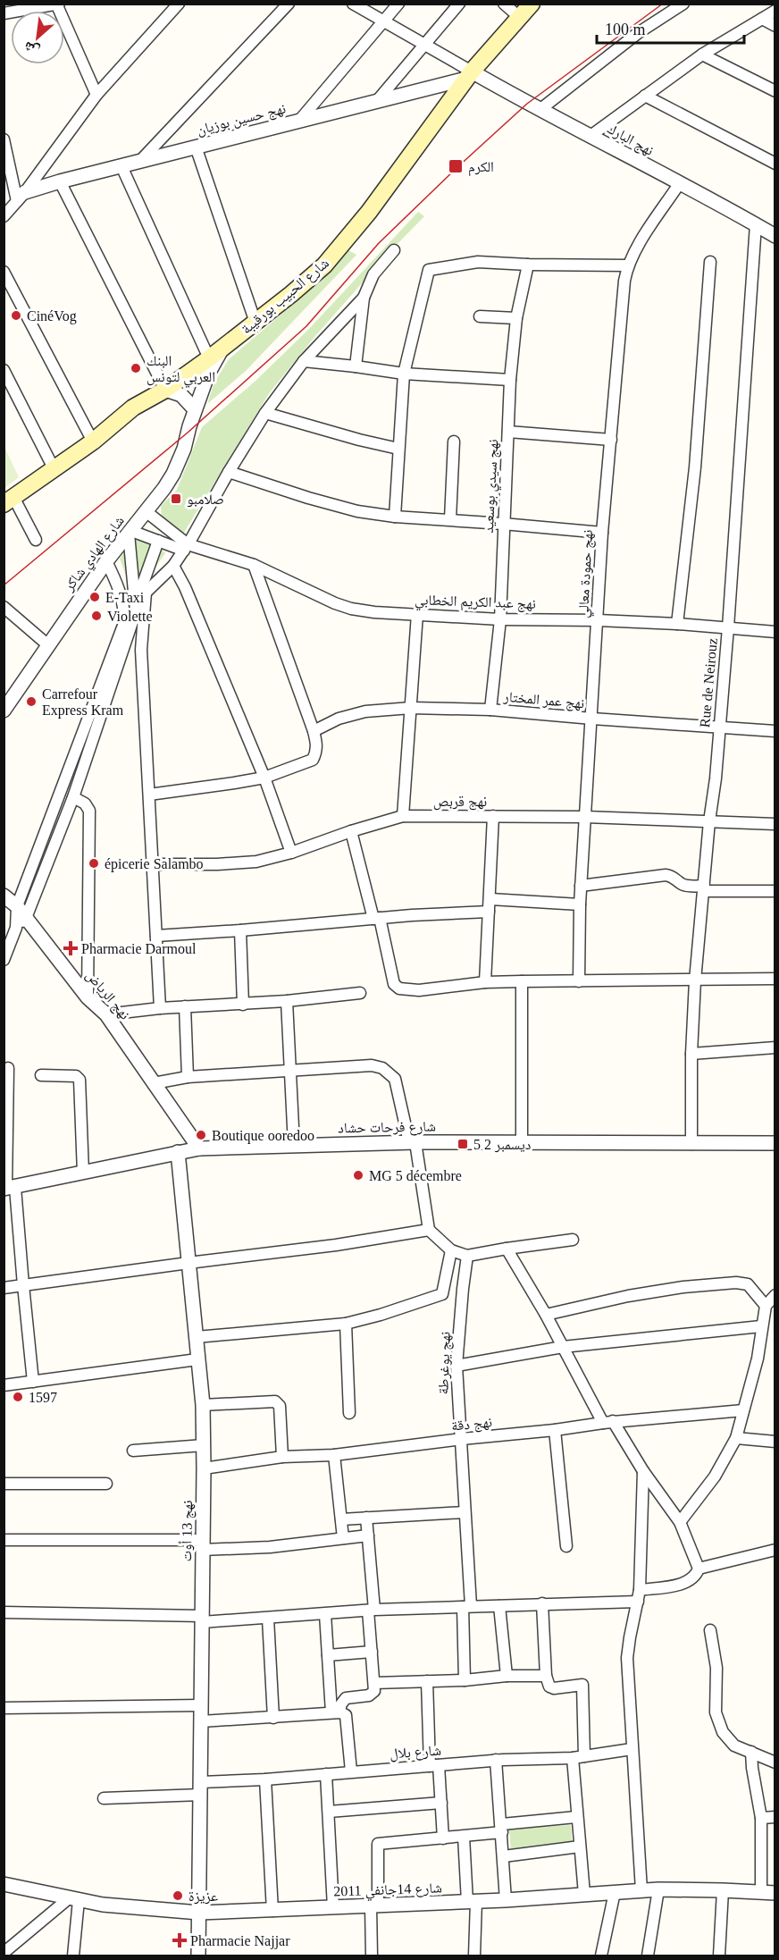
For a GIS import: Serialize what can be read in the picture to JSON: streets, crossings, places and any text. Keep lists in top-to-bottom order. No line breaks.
{"streets":{"main road":["شارع الحبيب بورقيبة"],"street":["نهج حسين بوزيان","نهج البارك","نهج سيدي بوسعيد","شارع الهادي شاكر","نهج حمودة معالي","نهج عبد الكريم الخطابي","Rue de Neirouz","نهج عمر المختار","نهج قربص","نهج الرياض","شارع فرحات حشاد","نهج يوغرطة","نهج دقة","نهج 13 أوت","شارع بلال","شارع 14جانفي 2011"]},"crossings":[["نهج حسين بوزيان","نهج البارك"],["نهج حسين بوزيان","شارع الحبيب بورقيبة"],["نهج البارك","شارع الحبيب بورقيبة"],["نهج البارك","نهج حمودة معالي"],["نهج البارك","Rue de Neirouz"],["شارع الحبيب بورقيبة","شارع الهادي شاكر"],["نهج سيدي بوسعيد","نهج عبد الكريم الخطابي"],["نهج سيدي بوسعيد","نهج عمر المختار"],["شارع الهادي شاكر","نهج عبد الكريم الخطابي"],["نهج حمودة معالي","نهج عبد الكريم الخطابي"],["نهج حمودة معالي","نهج عمر المختار"],["نهج حمودة معالي","نهج قربص"],["نهج عبد الكريم الخطابي","Rue de Neirouz"],["Rue de Neirouz","نهج عمر المختار"],["Rue de Neirouz","نهج قربص"],["Rue de Neirouz","شارع فرحات حشاد"],["نهج الرياض","شارع فرحات حشاد"],["شارع فرحات حشاد","نهج 13 أوت"],["نهج يوغرطة","نهج دقة"],["نهج دقة","نهج 13 أوت"],["نهج 13 أوت","شارع بلال"],["نهج 13 أوت","شارع 14جانفي 2011"]],"places":{"transit":["الكرم","صلامبو","5 ديسمبر 2"],"other":["CinéVog","البنك العربي لتونس","E-Taxi","Violette","Carrefour Express Kram","épicerie Salambo","Boutique ooredoo","MG 5 décembre","1597","عزيزة"],"health":["Pharmacie Darmoul","Pharmacie Najjar"]},"scale_bar":"100 m","north":"bottom left"}
